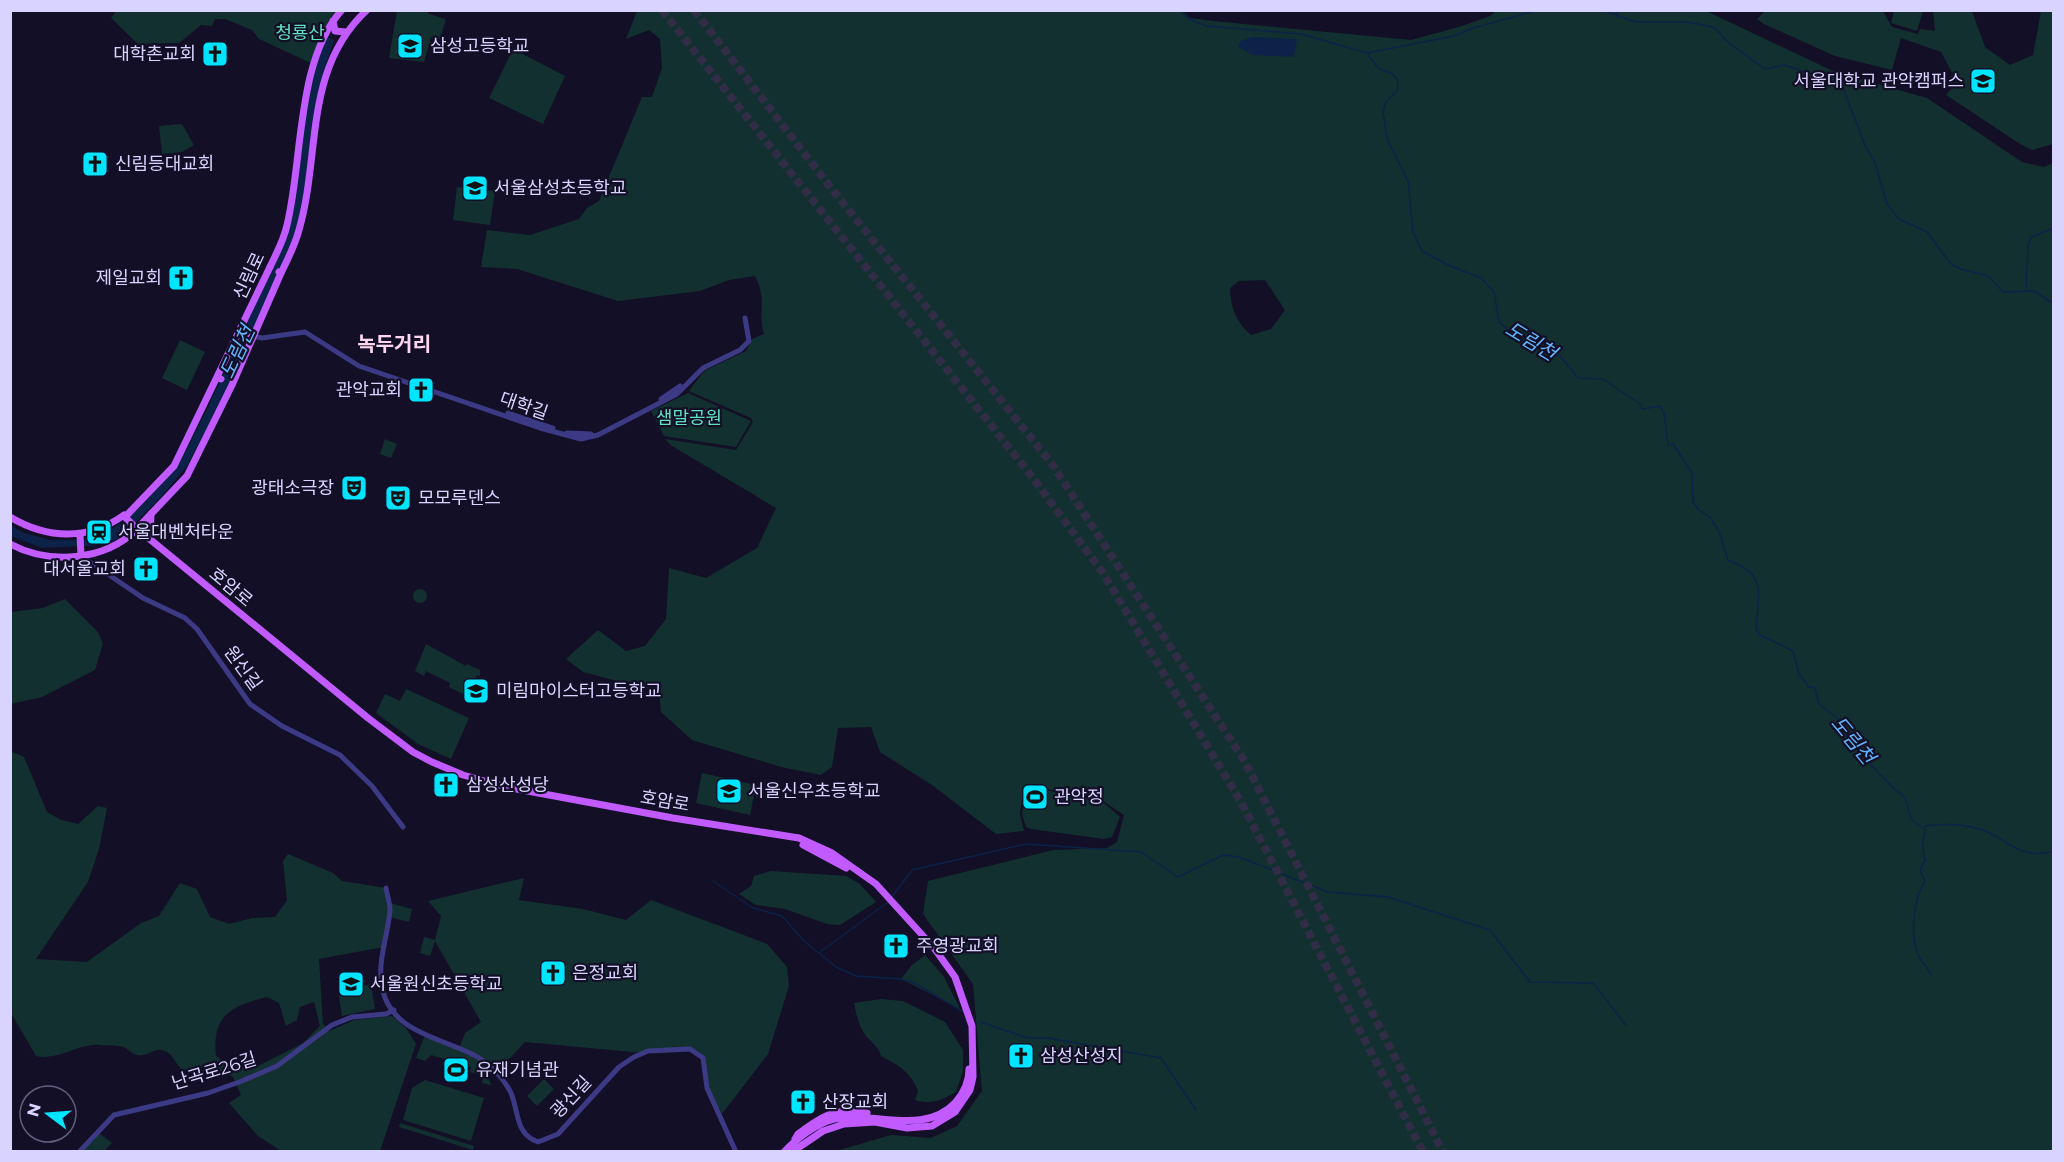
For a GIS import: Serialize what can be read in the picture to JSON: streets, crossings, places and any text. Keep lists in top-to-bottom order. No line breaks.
{"streets":{"main road":["신림로","호암로"],"street":["대학길","원신길","난곡로26길","광신길"]},"crossings":[["신림로","대학길"],["난곡로26길","광신길"]],"districts":["녹두거리"],"water":["도림천"],"parks":["청룡산","샘말공원"],"places":{"school or university":["삼성고등학교","서울대학교 관악캠퍼스","서울삼성초등학교","미림마이스터고등학교","서울신우초등학교","서울원신초등학교"],"church":["대학촌교회","신림등대교회","제일교회","관악교회","대서울교회","삼성산성당","주영광교회","은정교회","삼성산성지","산장교회"],"theatre":["광태소극장","모모루덴스"],"station":["서울대벤처타운"],"sports":["관악정","유재기념관"]},"north":"left"}
